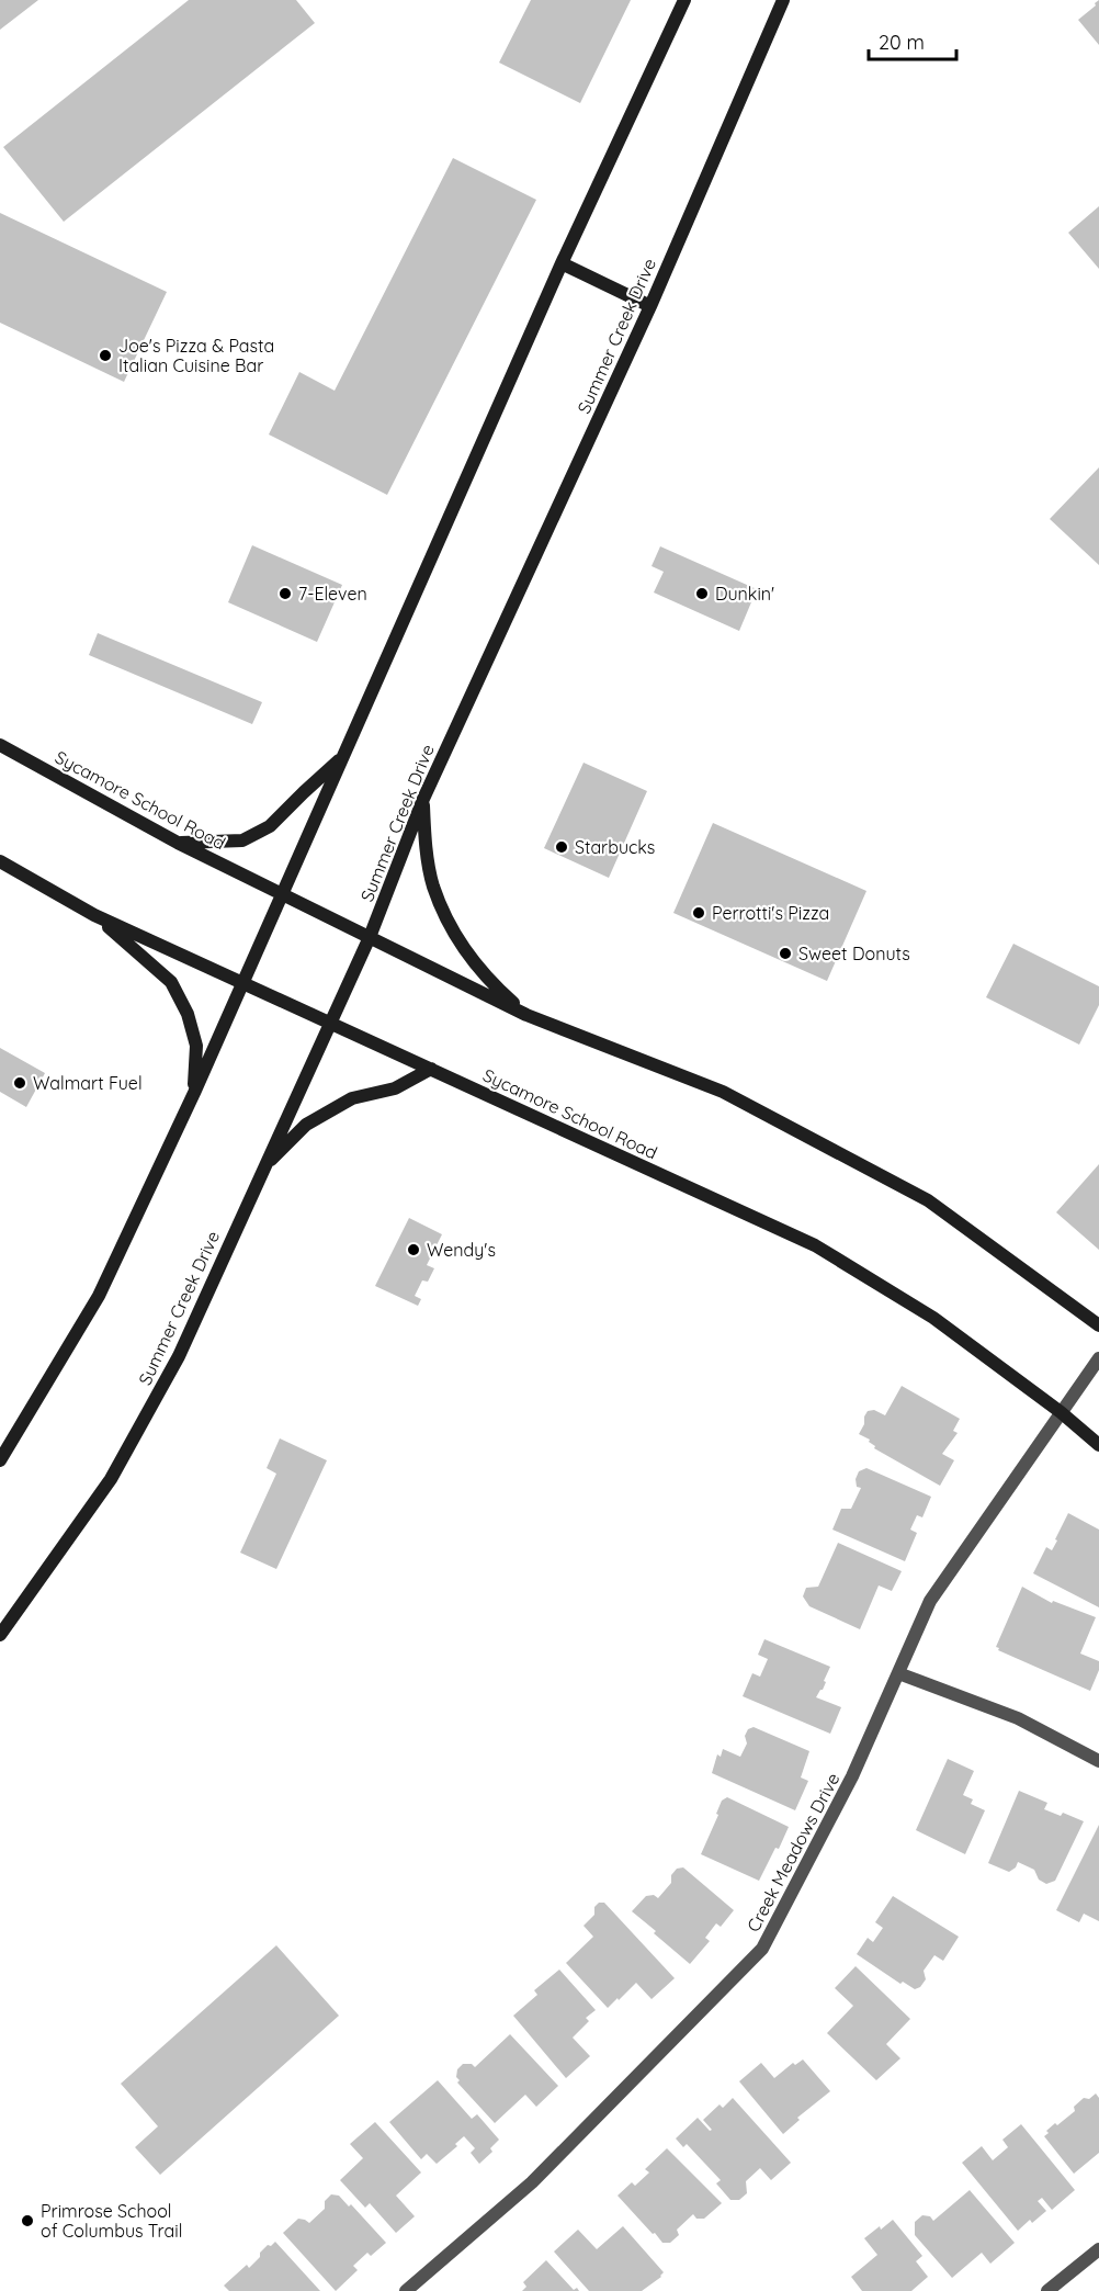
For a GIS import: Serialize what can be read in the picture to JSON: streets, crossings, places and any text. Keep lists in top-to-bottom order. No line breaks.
{"streets":{"main road":["Summer Creek Drive","Sycamore School Road"],"street":["Creek Meadows Drive"]},"crossings":[["Summer Creek Drive","Sycamore School Road"],["Sycamore School Road","Creek Meadows Drive"]],"places":["Joe's Pizza & Pasta Italian Cuisine Bar","7-Eleven","Dunkin'","Starbucks","Perrotti's Pizza","Sweet Donuts","Walmart Fuel","Wendy's","Primrose School of Columbus Trail"],"scale_bar":"20 m"}
